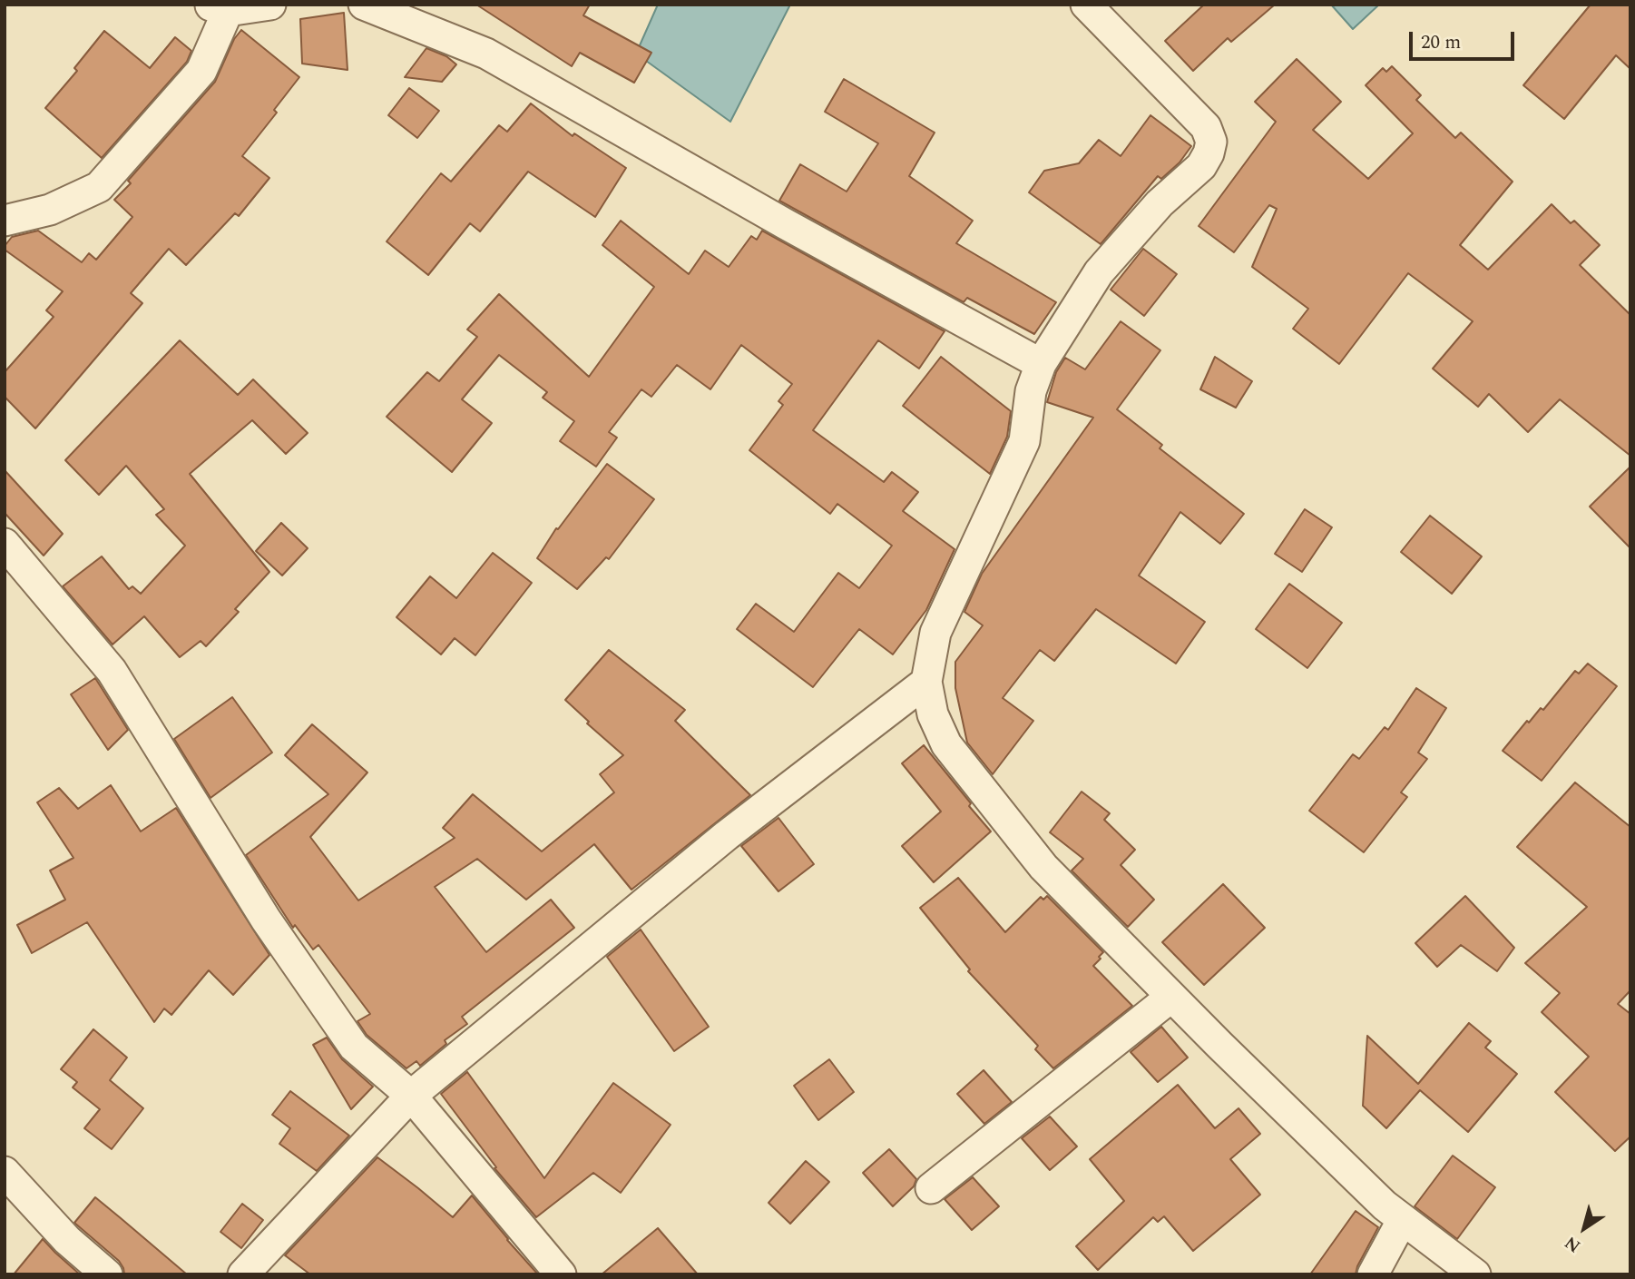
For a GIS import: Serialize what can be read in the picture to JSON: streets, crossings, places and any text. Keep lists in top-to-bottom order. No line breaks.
{"scale_bar":"20 m","north":"bottom left"}
